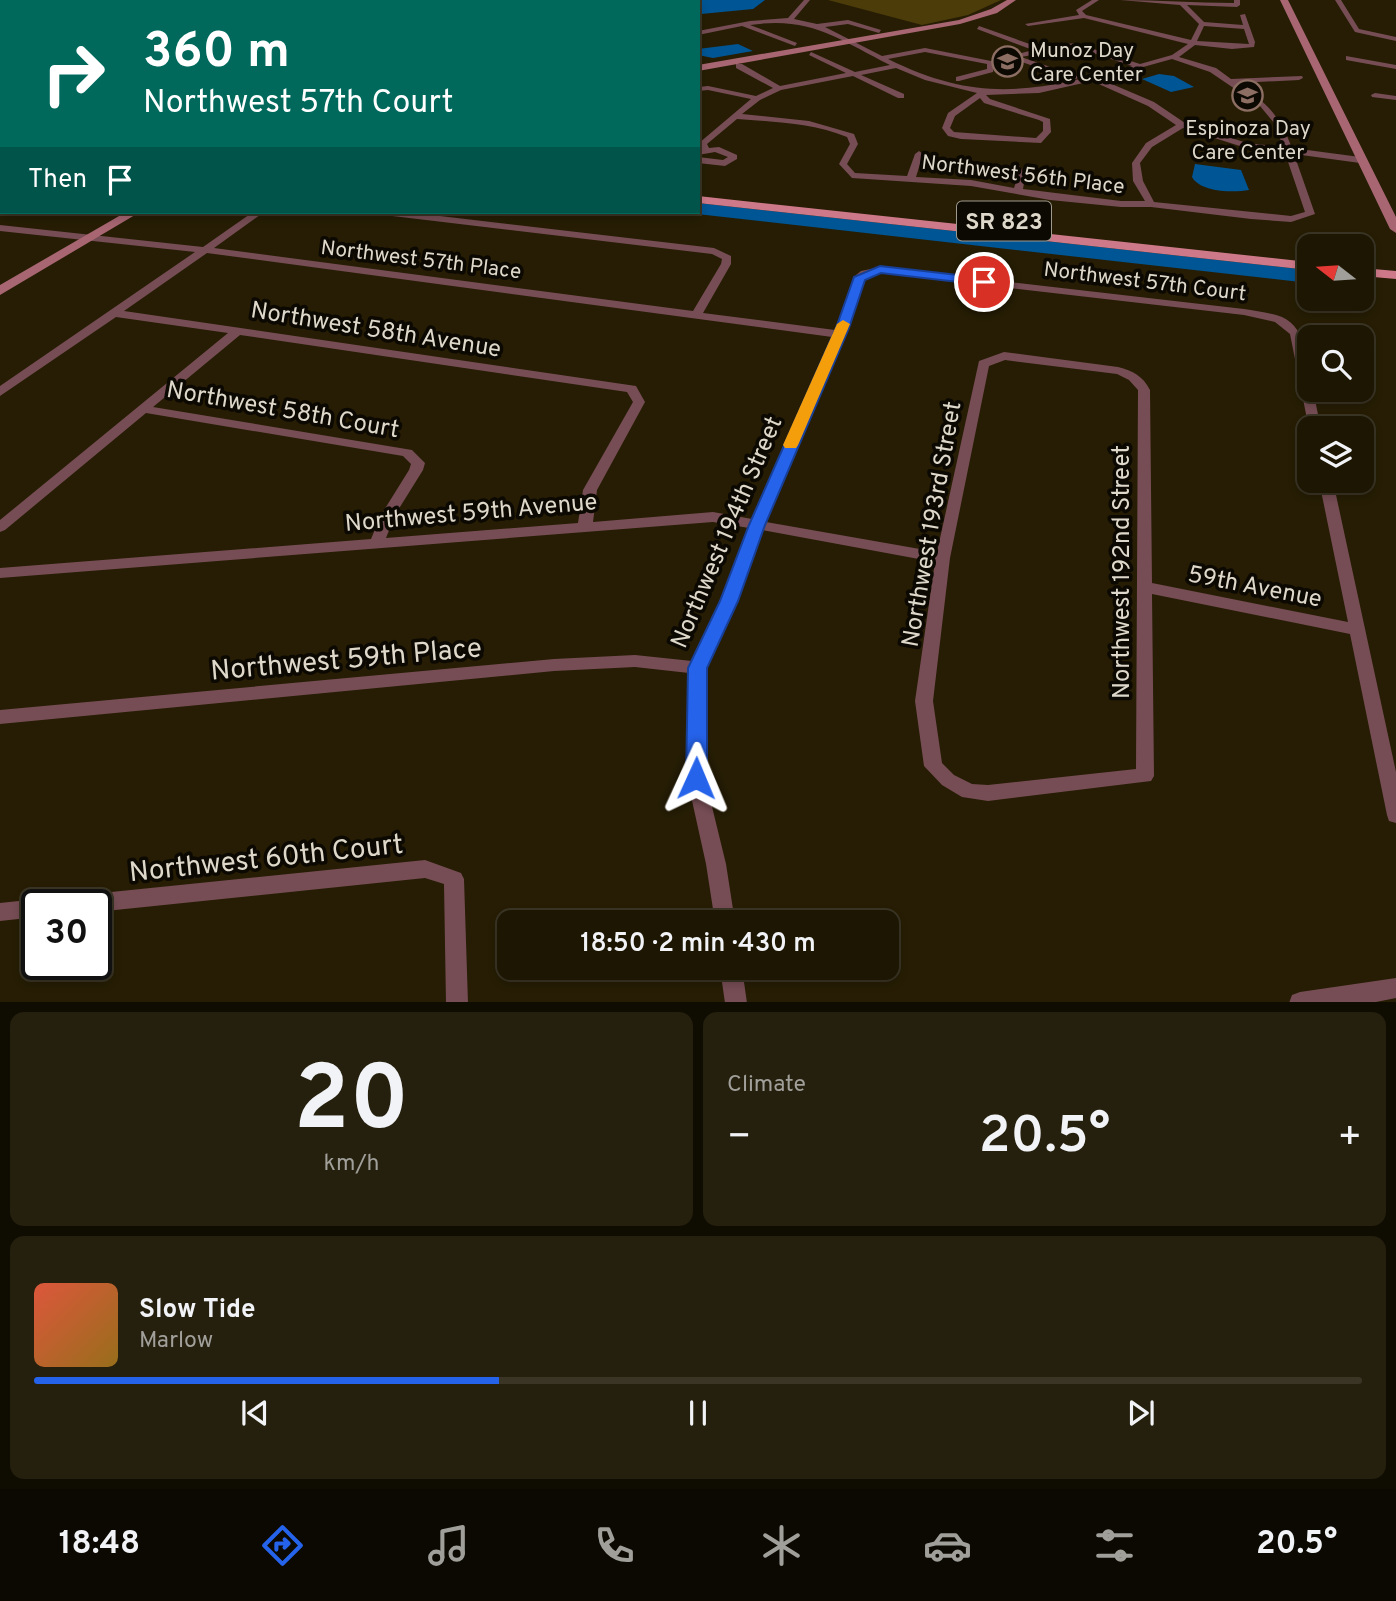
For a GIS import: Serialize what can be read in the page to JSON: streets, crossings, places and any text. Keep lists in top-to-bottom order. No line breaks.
{"streets":{"main road":["SR 823"],"street":["Northwest 56th Place","Northwest 57th Place","Northwest 57th Court","Northwest 58th Avenue","Northwest 58th Court","Northwest 59th Avenue","Northwest 193rd Street","Northwest 194th Street","Northwest 192nd Street","59th Avenue","Northwest 59th Place","Northwest 60th Court"]},"crossings":[["Northwest 57th Place","Northwest 194th Street"],["Northwest 57th Court","Northwest 194th Street"],["Northwest 58th Avenue","Northwest 59th Avenue"],["Northwest 58th Court","Northwest 59th Avenue"],["Northwest 59th Avenue","Northwest 193rd Street"],["Northwest 59th Avenue","Northwest 194th Street"],["Northwest 193rd Street","Northwest 192nd Street"],["Northwest 194th Street","Northwest 59th Place"],["Northwest 192nd Street","59th Avenue"]],"places":{"school or university":["Munoz Day Care Center","Espinoza Day Care Center"]},"north":"left","page":{"turn":["360 m","Northwest 57th Court"],"then":"Then","limit":"30","trip":"18:50 · 2 min · 430 m","tile":[["20","km/h"],"Climate"],"heat":["−","20.5°","+"],"song":["Slow Tide","Marlow"],"tabs":["18:48","20.5°"]}}
